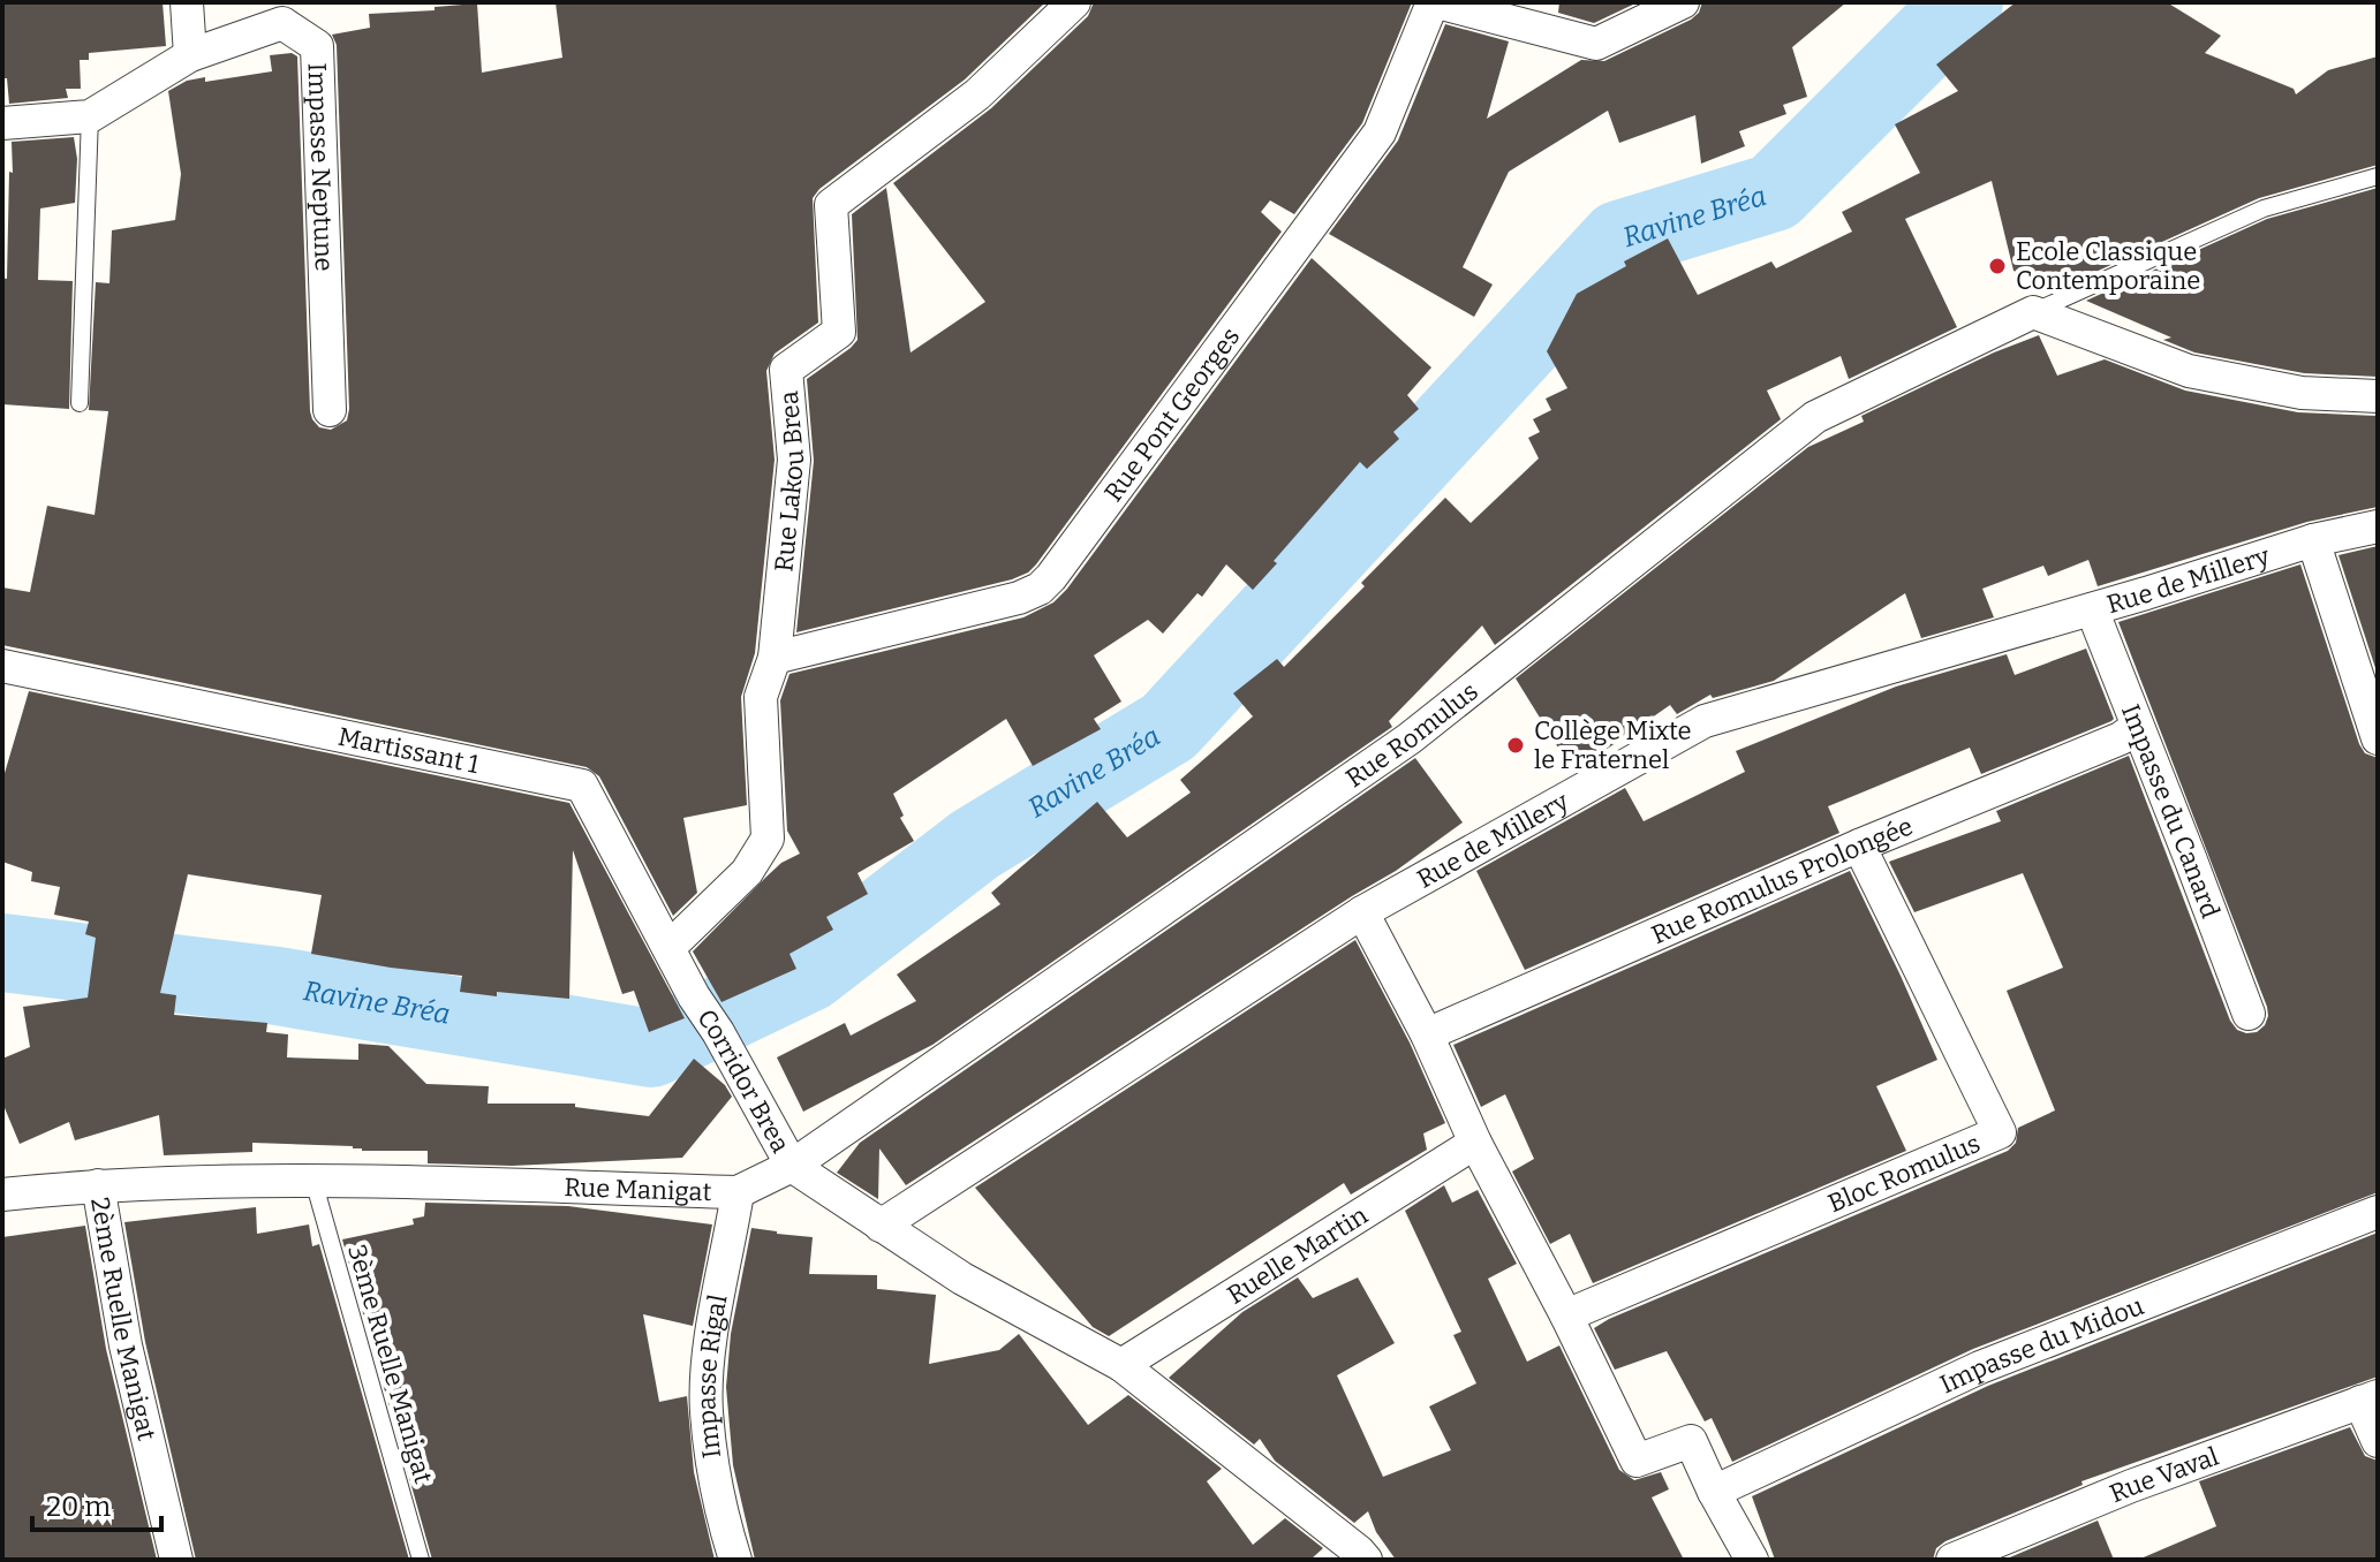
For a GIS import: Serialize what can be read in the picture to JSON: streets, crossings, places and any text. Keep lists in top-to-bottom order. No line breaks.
{"streets":{"street":["Impasse Neptune","Rue Pont Georges","Rue Lakou Brea","Rue de Millery","Rue Romulus","Martissant 1","Impasse du Canard","Rue Romulus Prolongée","Corridor Brea","Bloc Romulus","Rue Manigat","Ruelle Martin","2ème Ruelle Manigat","Impasse du Midou","Impasse Rigal","Rue Vaval"],"lane":["3ème Ruelle Manigat"]},"crossings":[["Rue Pont Georges","Rue Lakou Brea"],["Rue Lakou Brea","Martissant 1"],["Rue de Millery","Impasse du Canard"],["Rue Romulus","Corridor Brea"],["Rue Romulus","Rue Manigat"],["Martissant 1","Corridor Brea"],["Impasse du Canard","Rue Romulus Prolongée"],["Rue Romulus Prolongée","Bloc Romulus"],["Corridor Brea","Rue Manigat"],["Rue Manigat","2ème Ruelle Manigat"],["Rue Manigat","3ème Ruelle Manigat"],["Rue Manigat","Impasse Rigal"]],"water":["Ravine Bréa"],"places":["Ecole Classique Contemporaine","Collège Mixte le Fraternel"],"scale_bar":"20 m"}
